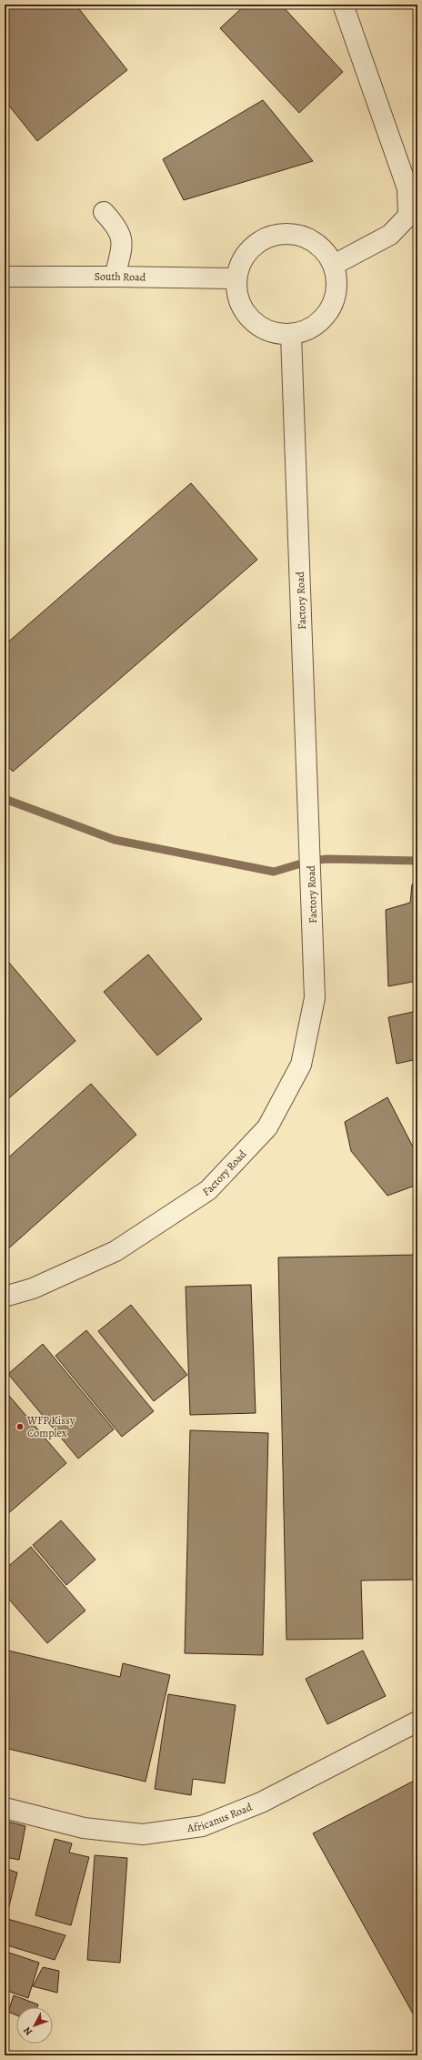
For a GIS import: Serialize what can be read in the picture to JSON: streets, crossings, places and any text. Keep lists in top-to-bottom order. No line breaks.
{"streets":{"street":["South Road","Factory Road","Africanus Road"]},"crossings":[["South Road","Factory Road"]],"places":["WFP Kissy Complex"],"north":"bottom left"}
